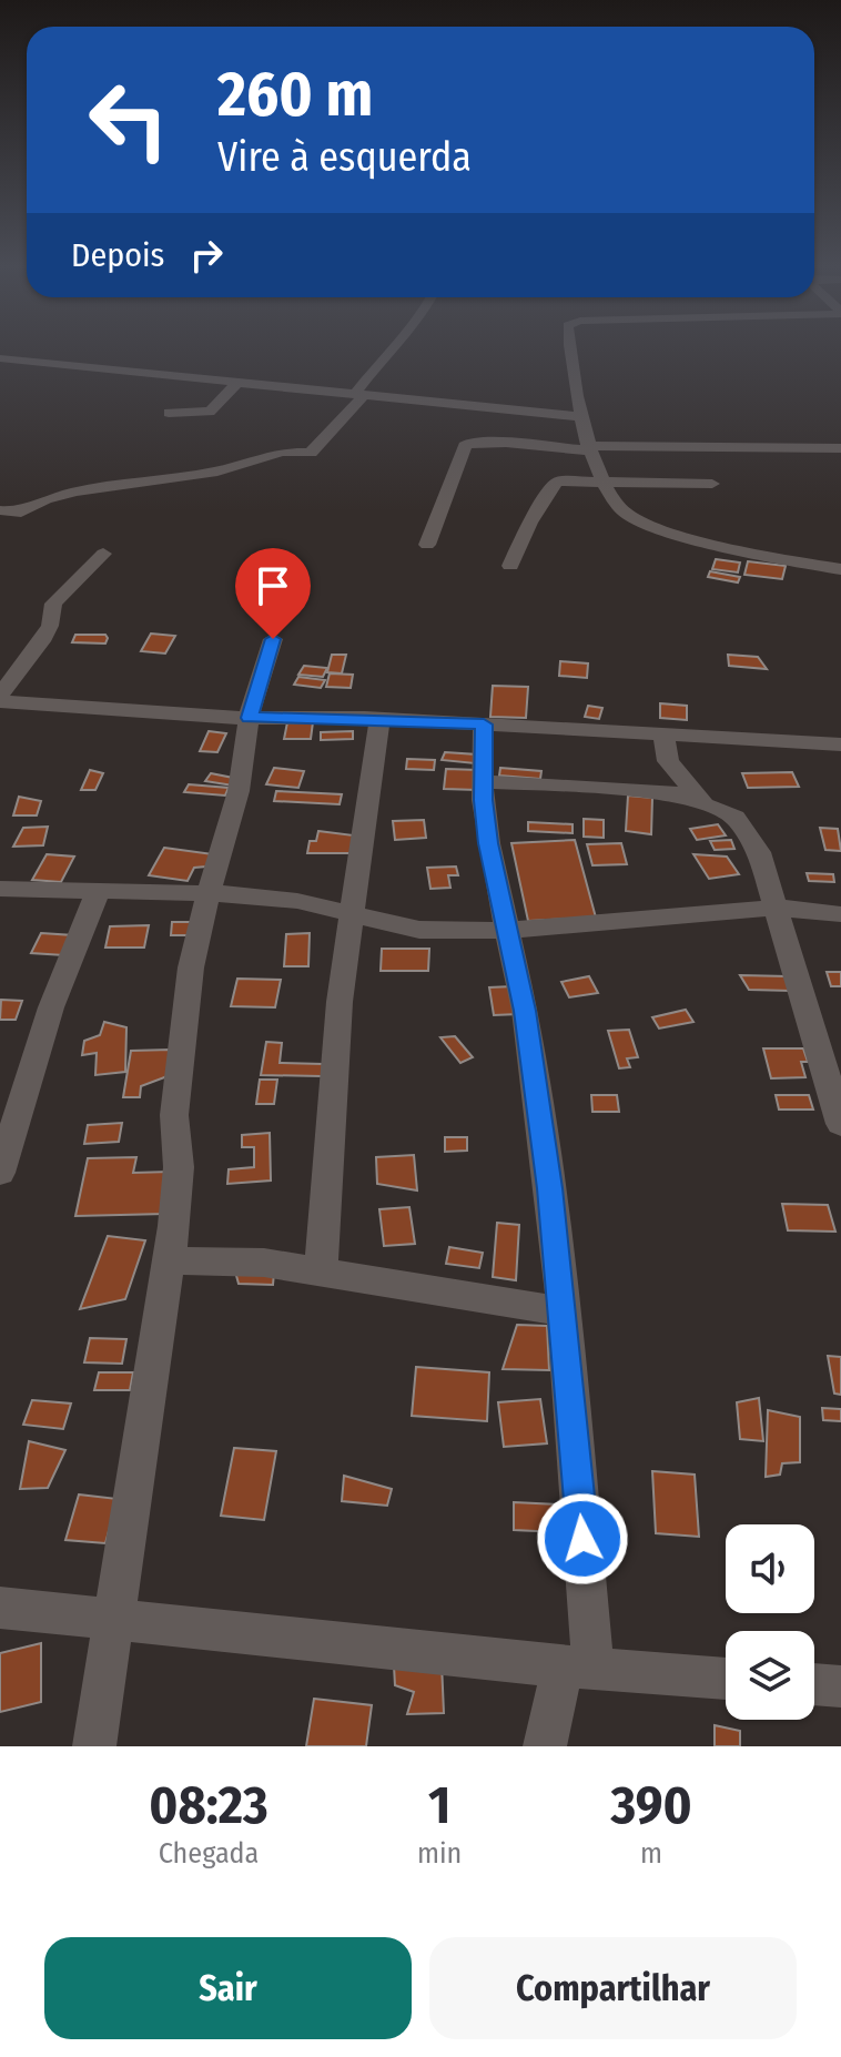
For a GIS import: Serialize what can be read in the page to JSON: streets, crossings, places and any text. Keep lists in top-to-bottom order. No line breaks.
{"page":{"turn":["260 m","Vire à esquerda"],"then":"Depois","eta":["08:23","Chegada","1","min","390","m"],"buttons":["Sair","Compartilhar"]}}
